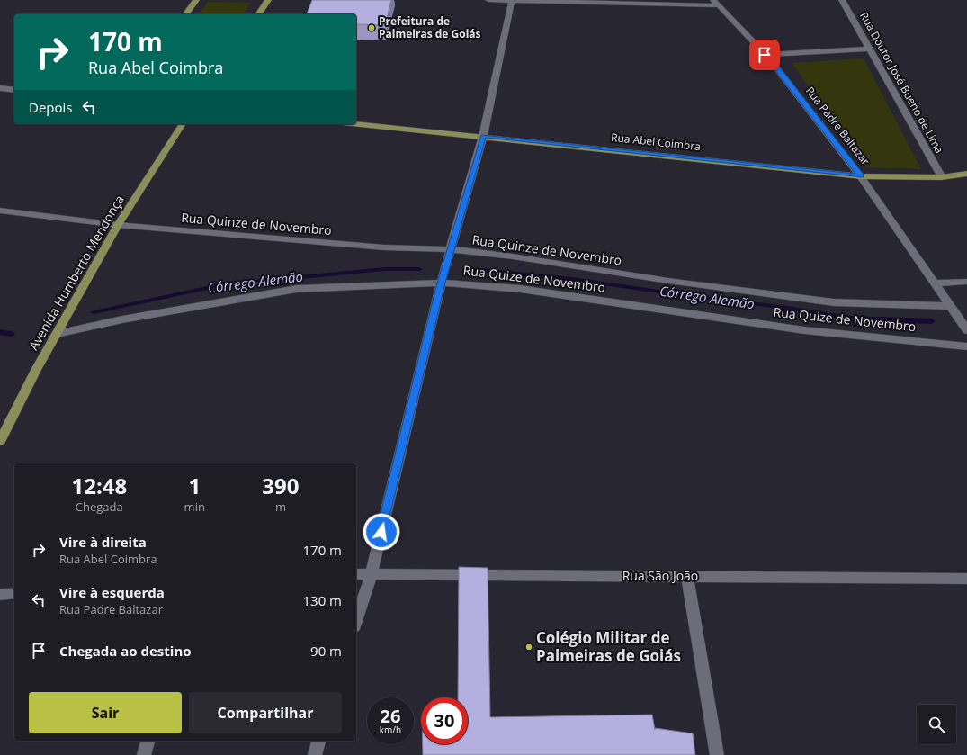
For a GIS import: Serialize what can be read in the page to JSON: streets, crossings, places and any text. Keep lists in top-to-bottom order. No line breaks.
{"streets":{"main road":["Rua Abel Coimbra","Avenida Humberto Mendonça"],"street":["Rua Doutor José Bueno de Lima","Rua Padre Baltazar","Rua Quinze de Novembro","Rua Quize de Novembro","Rua São João"]},"crossings":[["Rua Doutor José Bueno de Lima","Rua Abel Coimbra"],["Rua Padre Baltazar","Rua Abel Coimbra"],["Rua Padre Baltazar","Rua Quinze de Novembro"],["Rua Quinze de Novembro","Avenida Humberto Mendonça"],["Avenida Humberto Mendonça","Rua Quize de Novembro"]],"water":["Córrego Alemão"],"places":["Prefeitura de Palmeiras de Goiás","Colégio Militar de Palmeiras de Goiás"],"page":{"turn":["170 m","Rua Abel Coimbra"],"then":"Depois","eta":["12:48","Chegada","1","min","390","m"],"list":[{"name":"Vire à direita","note":"Rua Abel Coimbra","value":"170 m"},{"name":"Vire à esquerda","note":"Rua Padre Baltazar","value":"130 m"},{"name":"Chegada ao destino","value":"90 m"}],"buttons":["Sair","Compartilhar"],"speed":"26 km/h","limit":"30"}}
